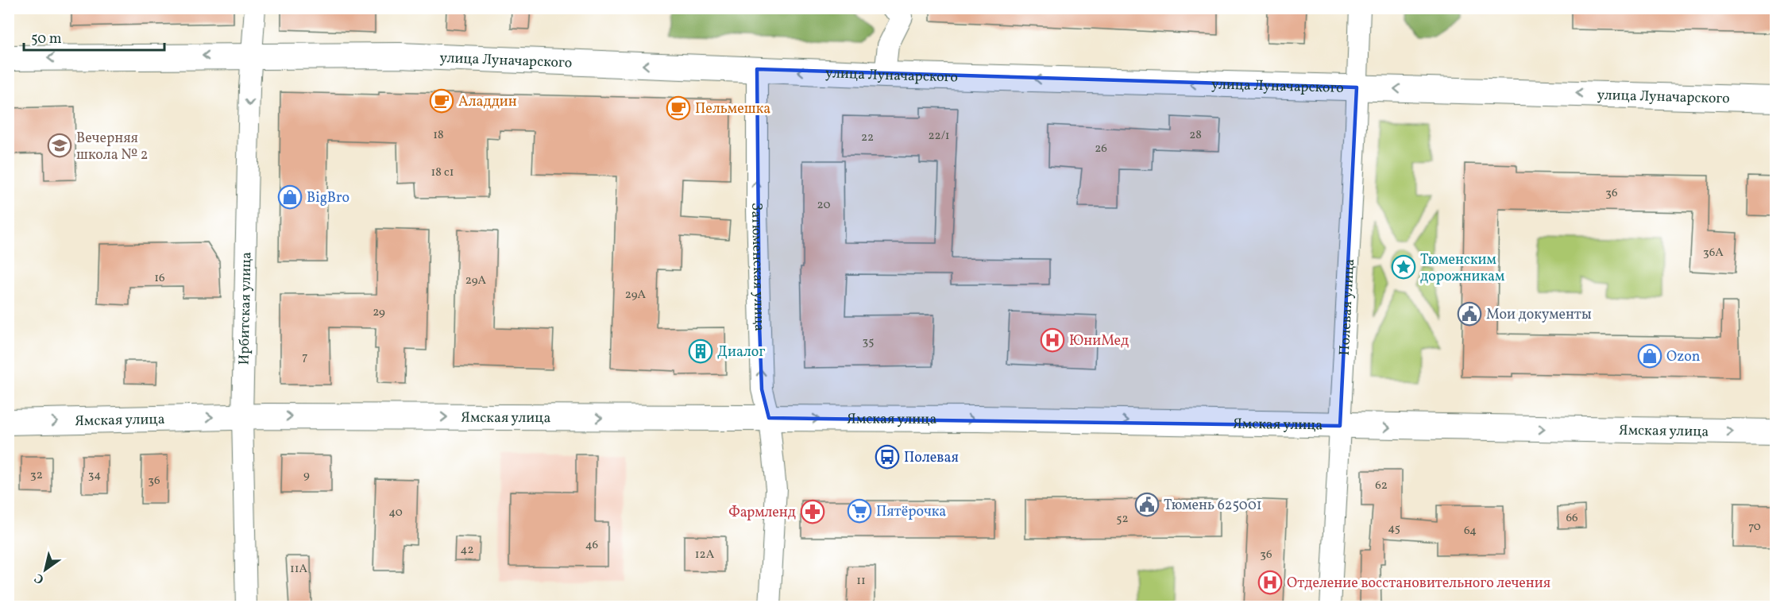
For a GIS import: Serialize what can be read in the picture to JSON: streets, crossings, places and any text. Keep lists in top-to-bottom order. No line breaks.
{"streets":{"main road":["улица Луначарского","Ямская улица"],"street":["Затюменская улица","Ирбитская улица","Полевая улица"]},"crossings":[["улица Луначарского","Затюменская улица"],["улица Луначарского","Ирбитская улица"],["улица Луначарского","Полевая улица"],["Затюменская улица","Ямская улица"],["Ирбитская улица","Ямская улица"],["Полевая улица","Ямская улица"]],"one_way":["улица Луначарского","Затюменская улица","Ирбитская улица","Ямская улица"],"places":{"cafe":["Аладдин","Пельмешка"],"school or university":["Вечерняя школа № 2"],"shop":["BigBro","Ozon"],"place":["Тюменским дорожникам"],"public building":["Мои документы","Тюмень 625001"],"hospital":["ЮниМед","Отделение восстановительного лечения"],"building":["Диалог"],"bus stop":["Полевая"],"supermarket":["Пятёрочка"],"pharmacy":["Фармленд"]},"house_numbers":["18","28","22/1","22","26","18 c1","36","20","36А","16","29А","29А","29","35","7","32","34","9","36","62","40","66","52","70","45","64","46","42","12А","36","11А","11"],"scale_bar":"50 m","north":"bottom left"}
